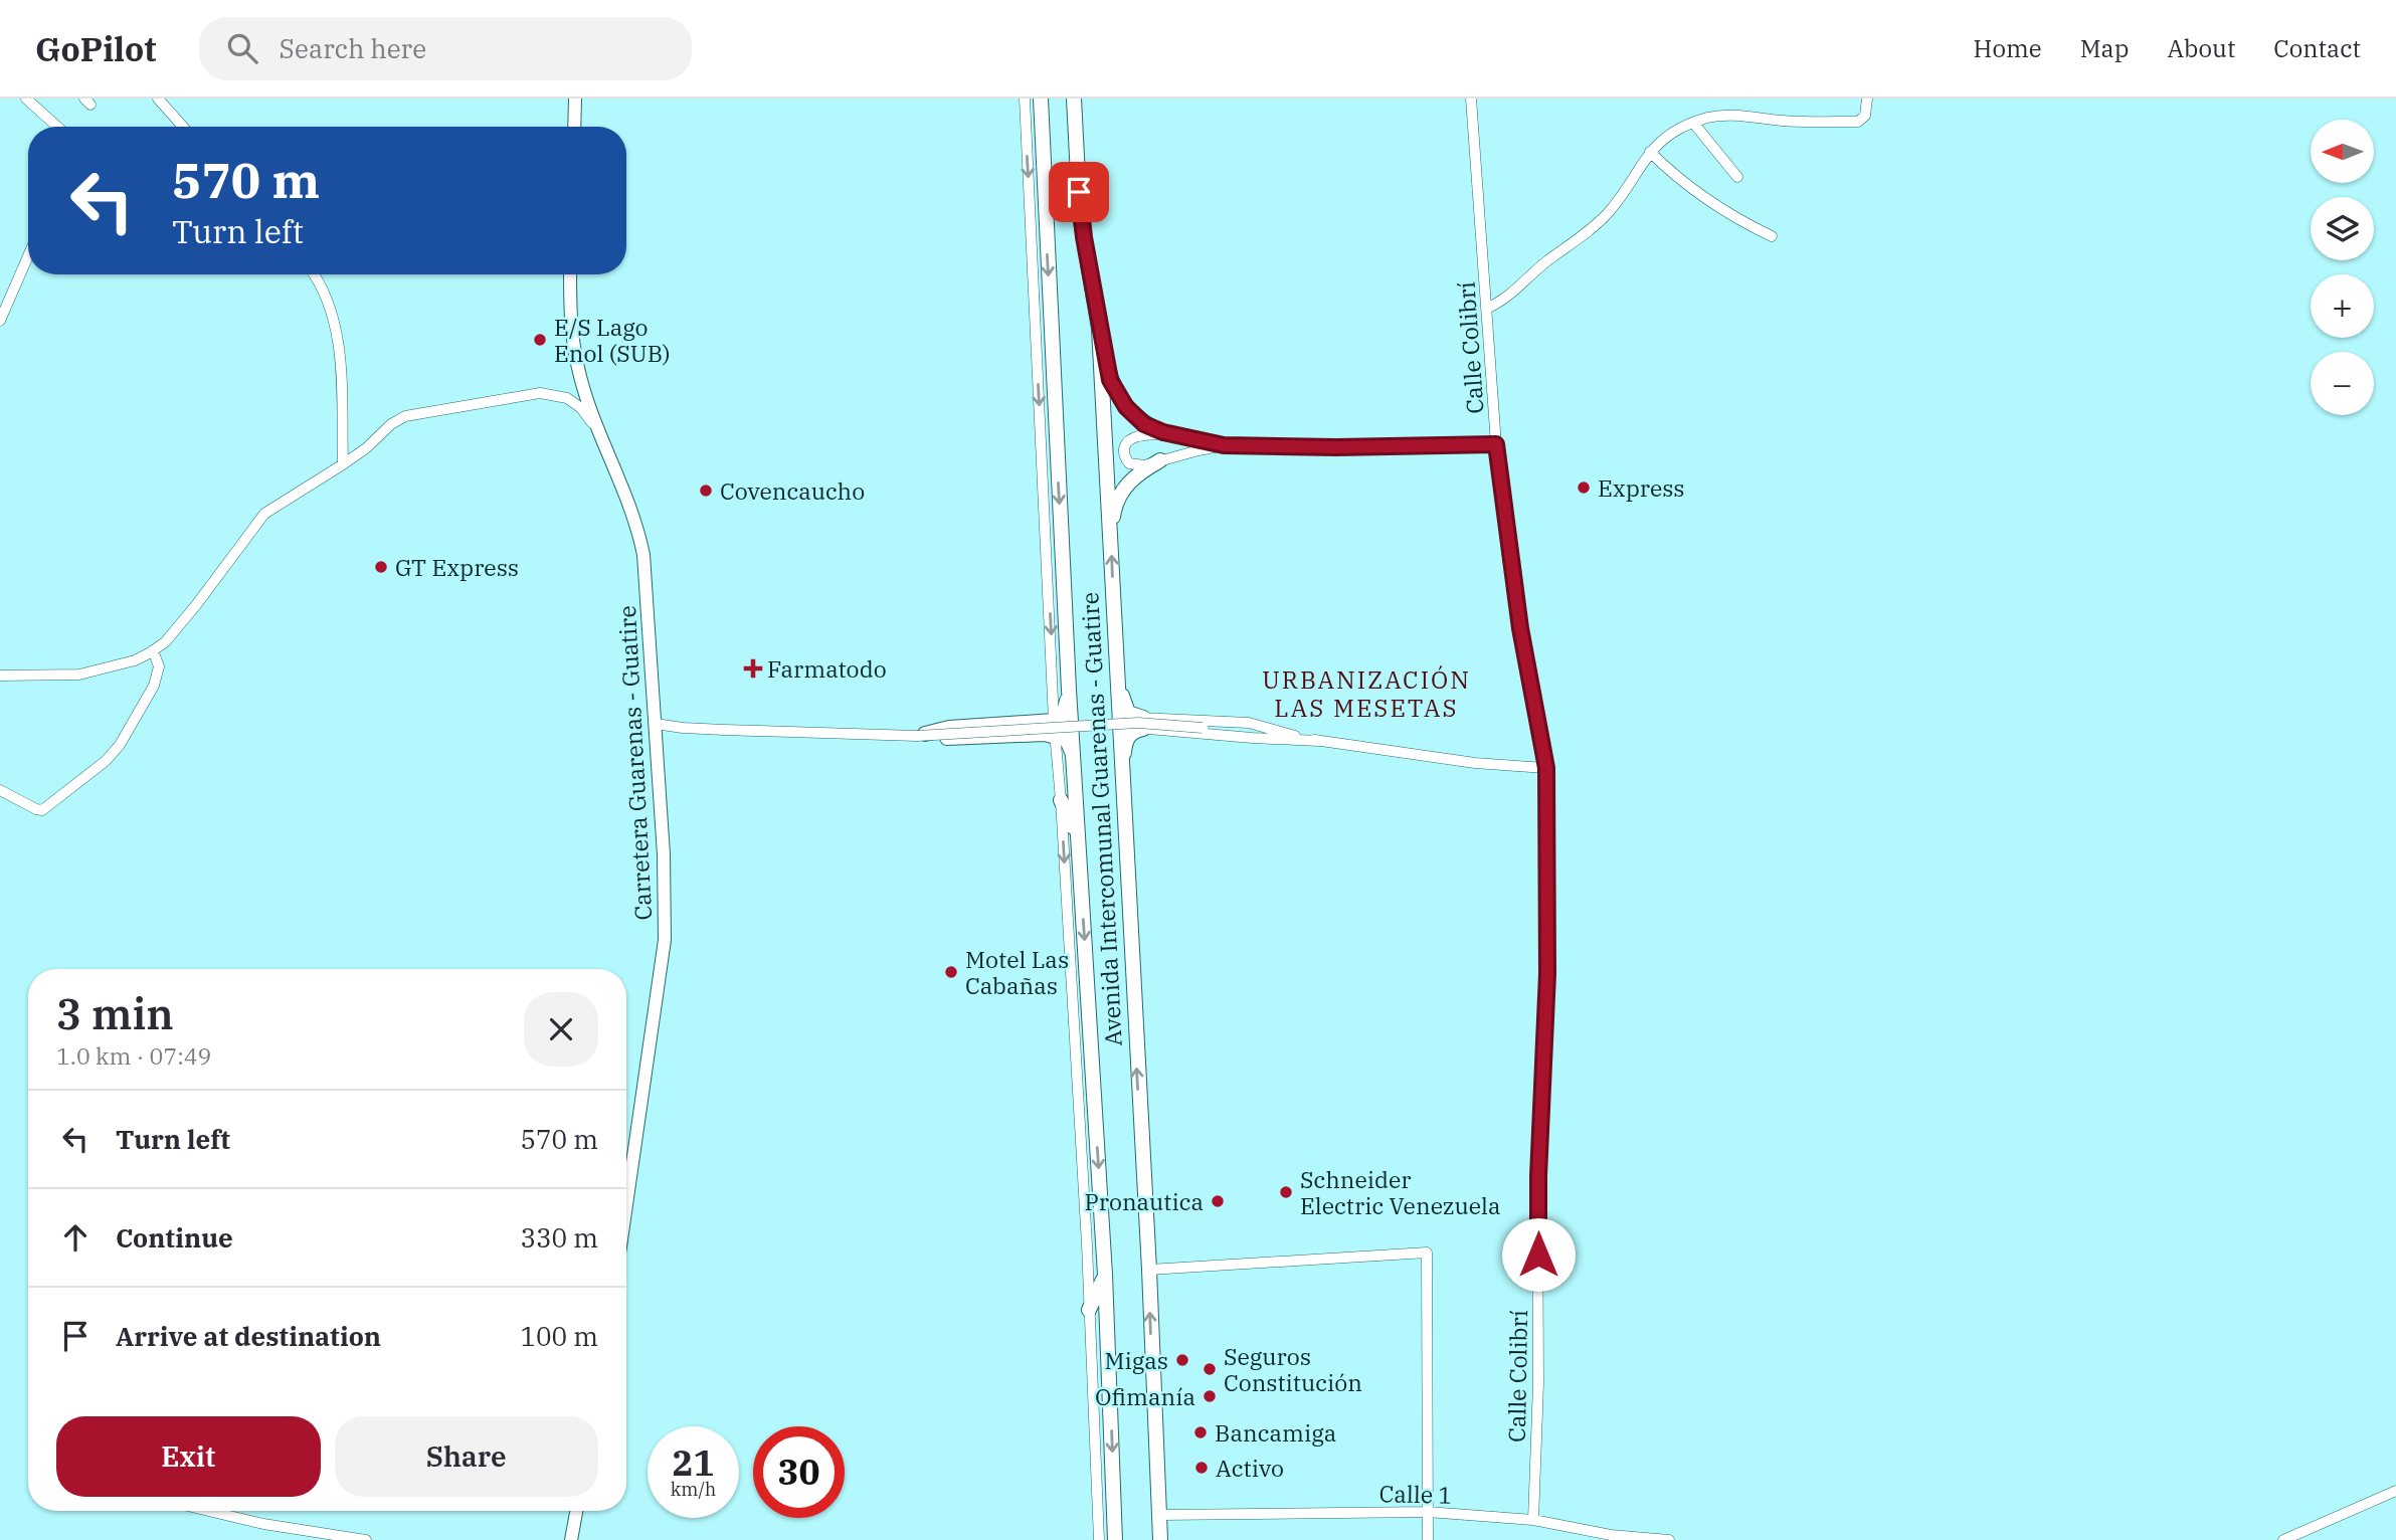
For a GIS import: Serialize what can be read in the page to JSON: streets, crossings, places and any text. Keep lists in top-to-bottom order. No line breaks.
{"streets":{"highway":["Avenida Intercomunal Guarenas - Guatire"],"main road":["Carretera Guarenas - Guatire"],"street":["Calle Colibrí","Calle 1"]},"crossings":[["Calle Colibrí","Calle 1"],["Avenida Intercomunal Guarenas - Guatire","Calle 1"]],"districts":["URBANIZACIÓN LAS MESETAS"],"places":{"other":["E/S Lago Enol (SUB)","Express","Covencaucho","GT Express","Motel Las Cabañas","Schneider Electric Venezuela","Pronautica","Migas","Seguros Constitución","Ofimanía","Bancamiga","Activo"],"health":["Farmatodo"]},"north":"left","page":{"header":"GoPilot","search":"Search here","nav":["Home","Map","About","Contact"],"map_buttons":["+","−"],"turn":["570 m","Turn left"],"heading":["3 min","1.0 km · 07:49"],"list":[{"name":"Turn left","value":"570 m"},{"name":"Continue","value":"330 m"},{"name":"Arrive at destination","value":"100 m"}],"buttons":["Exit","Share"],"speed":"21 km/h","limit":"30"}}
